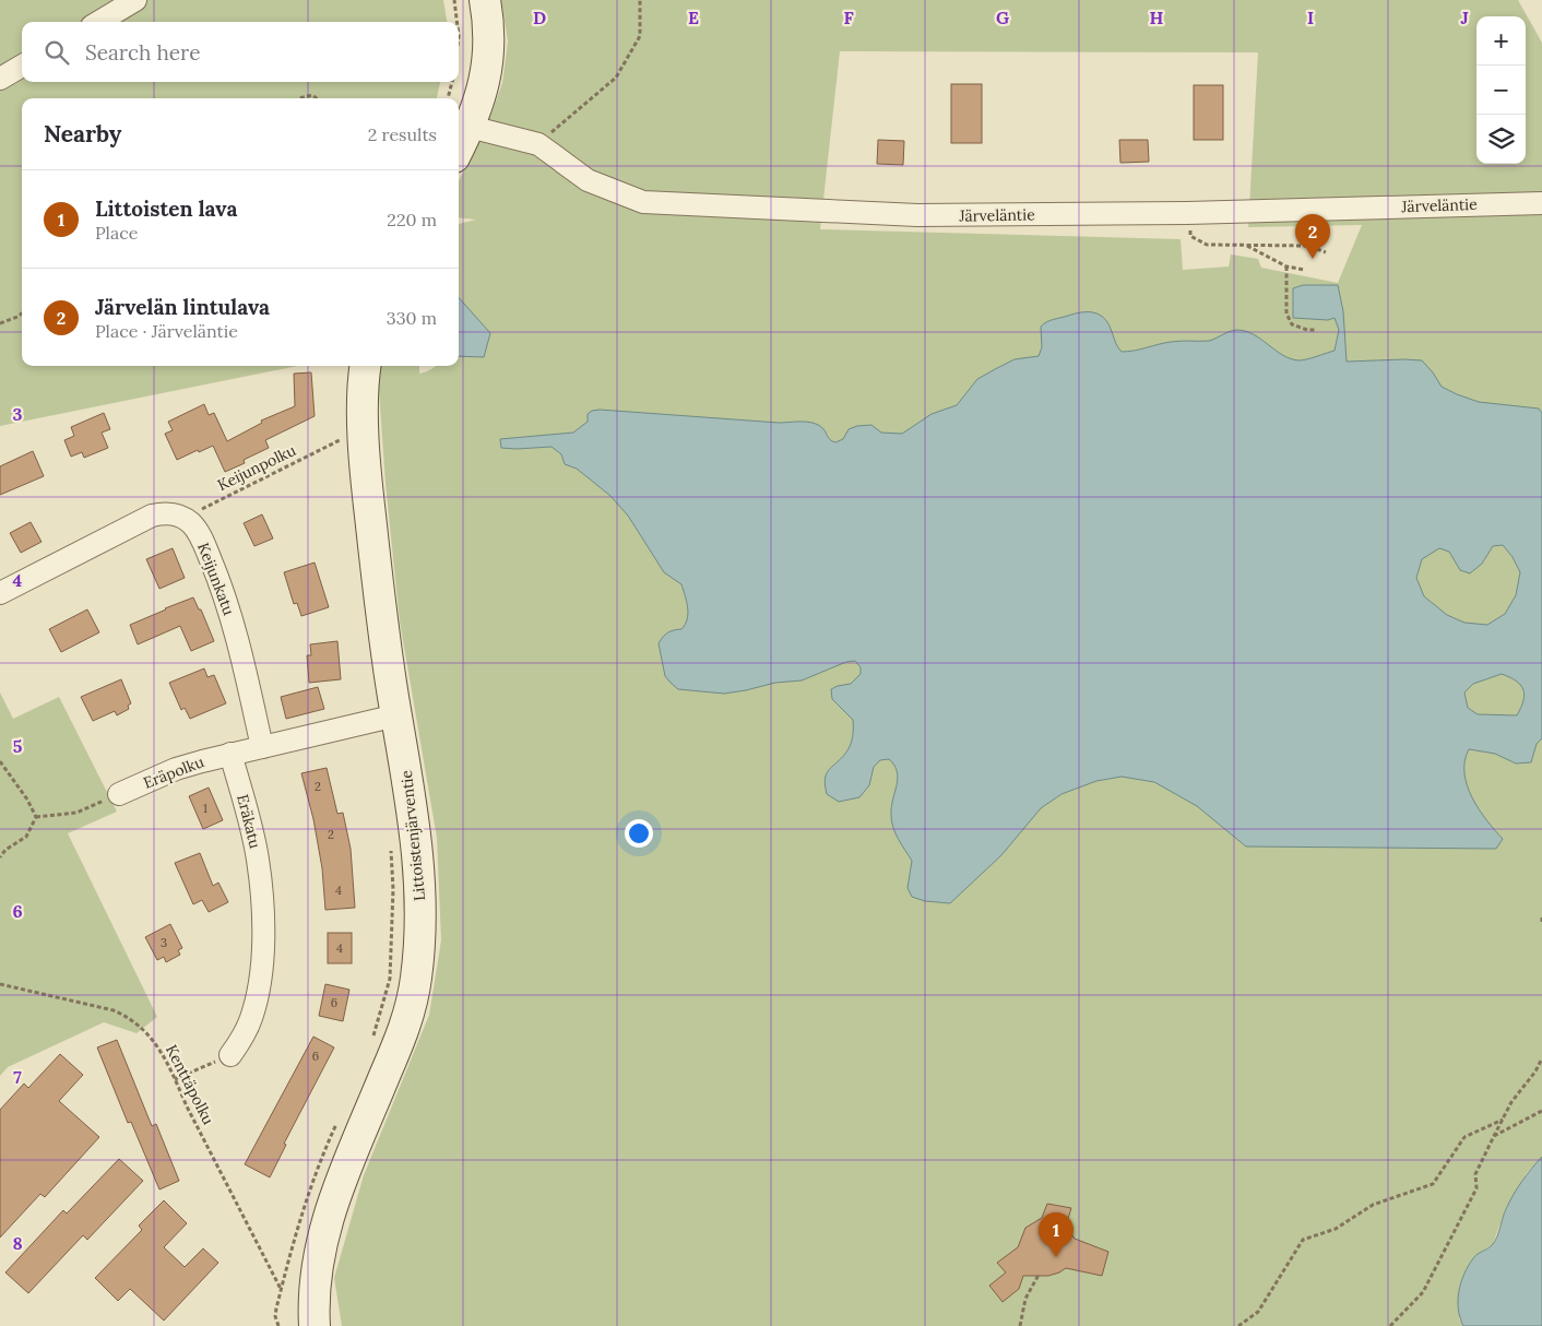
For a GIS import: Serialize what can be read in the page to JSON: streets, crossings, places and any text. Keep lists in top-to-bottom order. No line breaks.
{"streets":{"street":["Järveläntie","Keijunkatu","Eräpolku","Eräkatu","Littoistenjärventie"],"path":["Keijunpolku","Kenttäpolku"]},"crossings":[["Keijunpolku","Keijunkatu"],["Eräpolku","Eräkatu"]],"house_numbers":["2","1","2","4","3","4","6","6"],"page":{"map_buttons":["+","−"],"search":"Search here","heading":["Nearby","2 results"],"list":[{"mark":"1","name":"Littoisten lava","note":"Place","value":"220 m"},{"mark":"2","name":"Järvelän lintulava","note":"Place · Järveläntie","value":"330 m"}],"pins":["2","1"]},"grid":{"columns":["D","E","F","G","H","I","J"],"rows":["3","4","5","6","7","8"]}}
